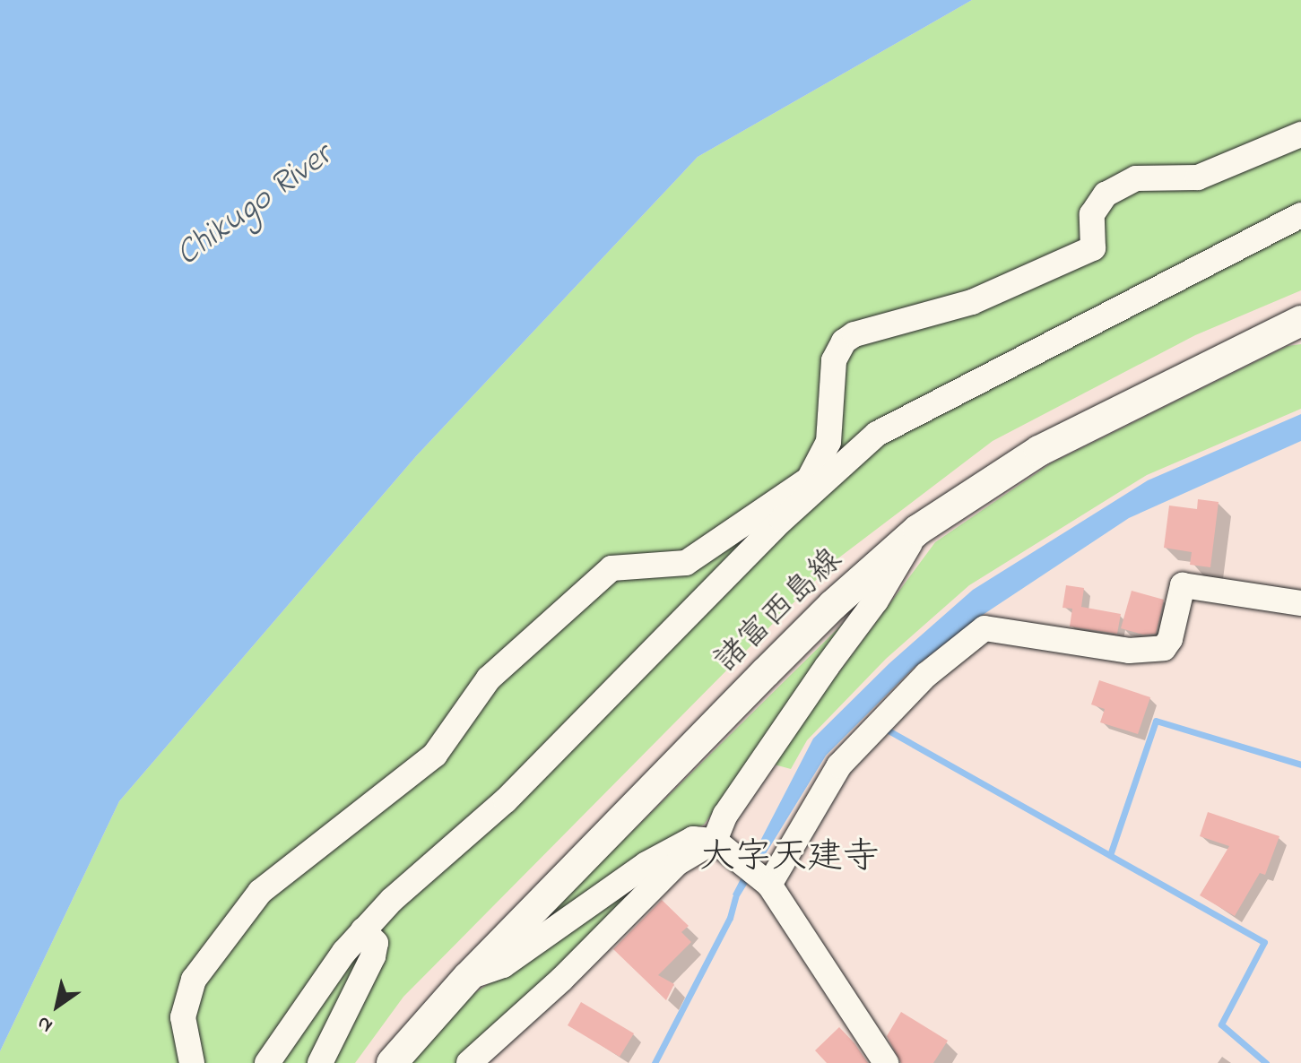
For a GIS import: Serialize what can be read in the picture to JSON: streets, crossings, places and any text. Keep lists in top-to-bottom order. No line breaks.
{"streets":{"main road":["諸富西島線"]},"districts":["大字天建寺"],"water":["Chikugo River"],"north":"bottom left"}
